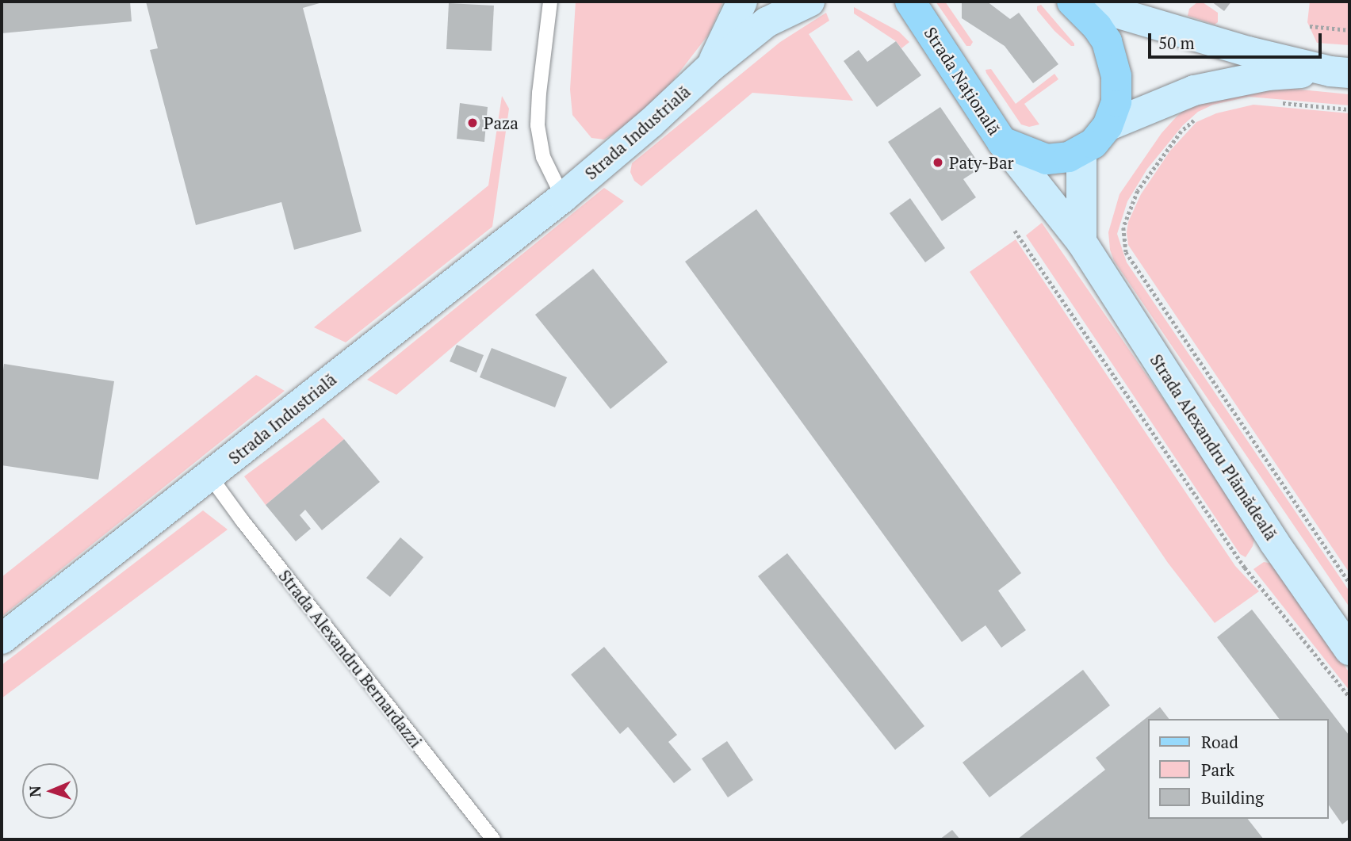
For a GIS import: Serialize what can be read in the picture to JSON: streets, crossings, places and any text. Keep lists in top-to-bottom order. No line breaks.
{"streets":{"main road":["Strada Națională"],"street":["Strada Industrială","Strada Alexandru Plămădeală"],"lane":["Strada Alexandru Bernardazzi"]},"crossings":[["Strada Națională","Strada Alexandru Plămădeală"],["Strada Industrială","Strada Alexandru Bernardazzi"]],"places":["Paza","Paty-Bar"],"legend":["Road","Park","Building"],"scale_bar":"50 m","north":"left"}
